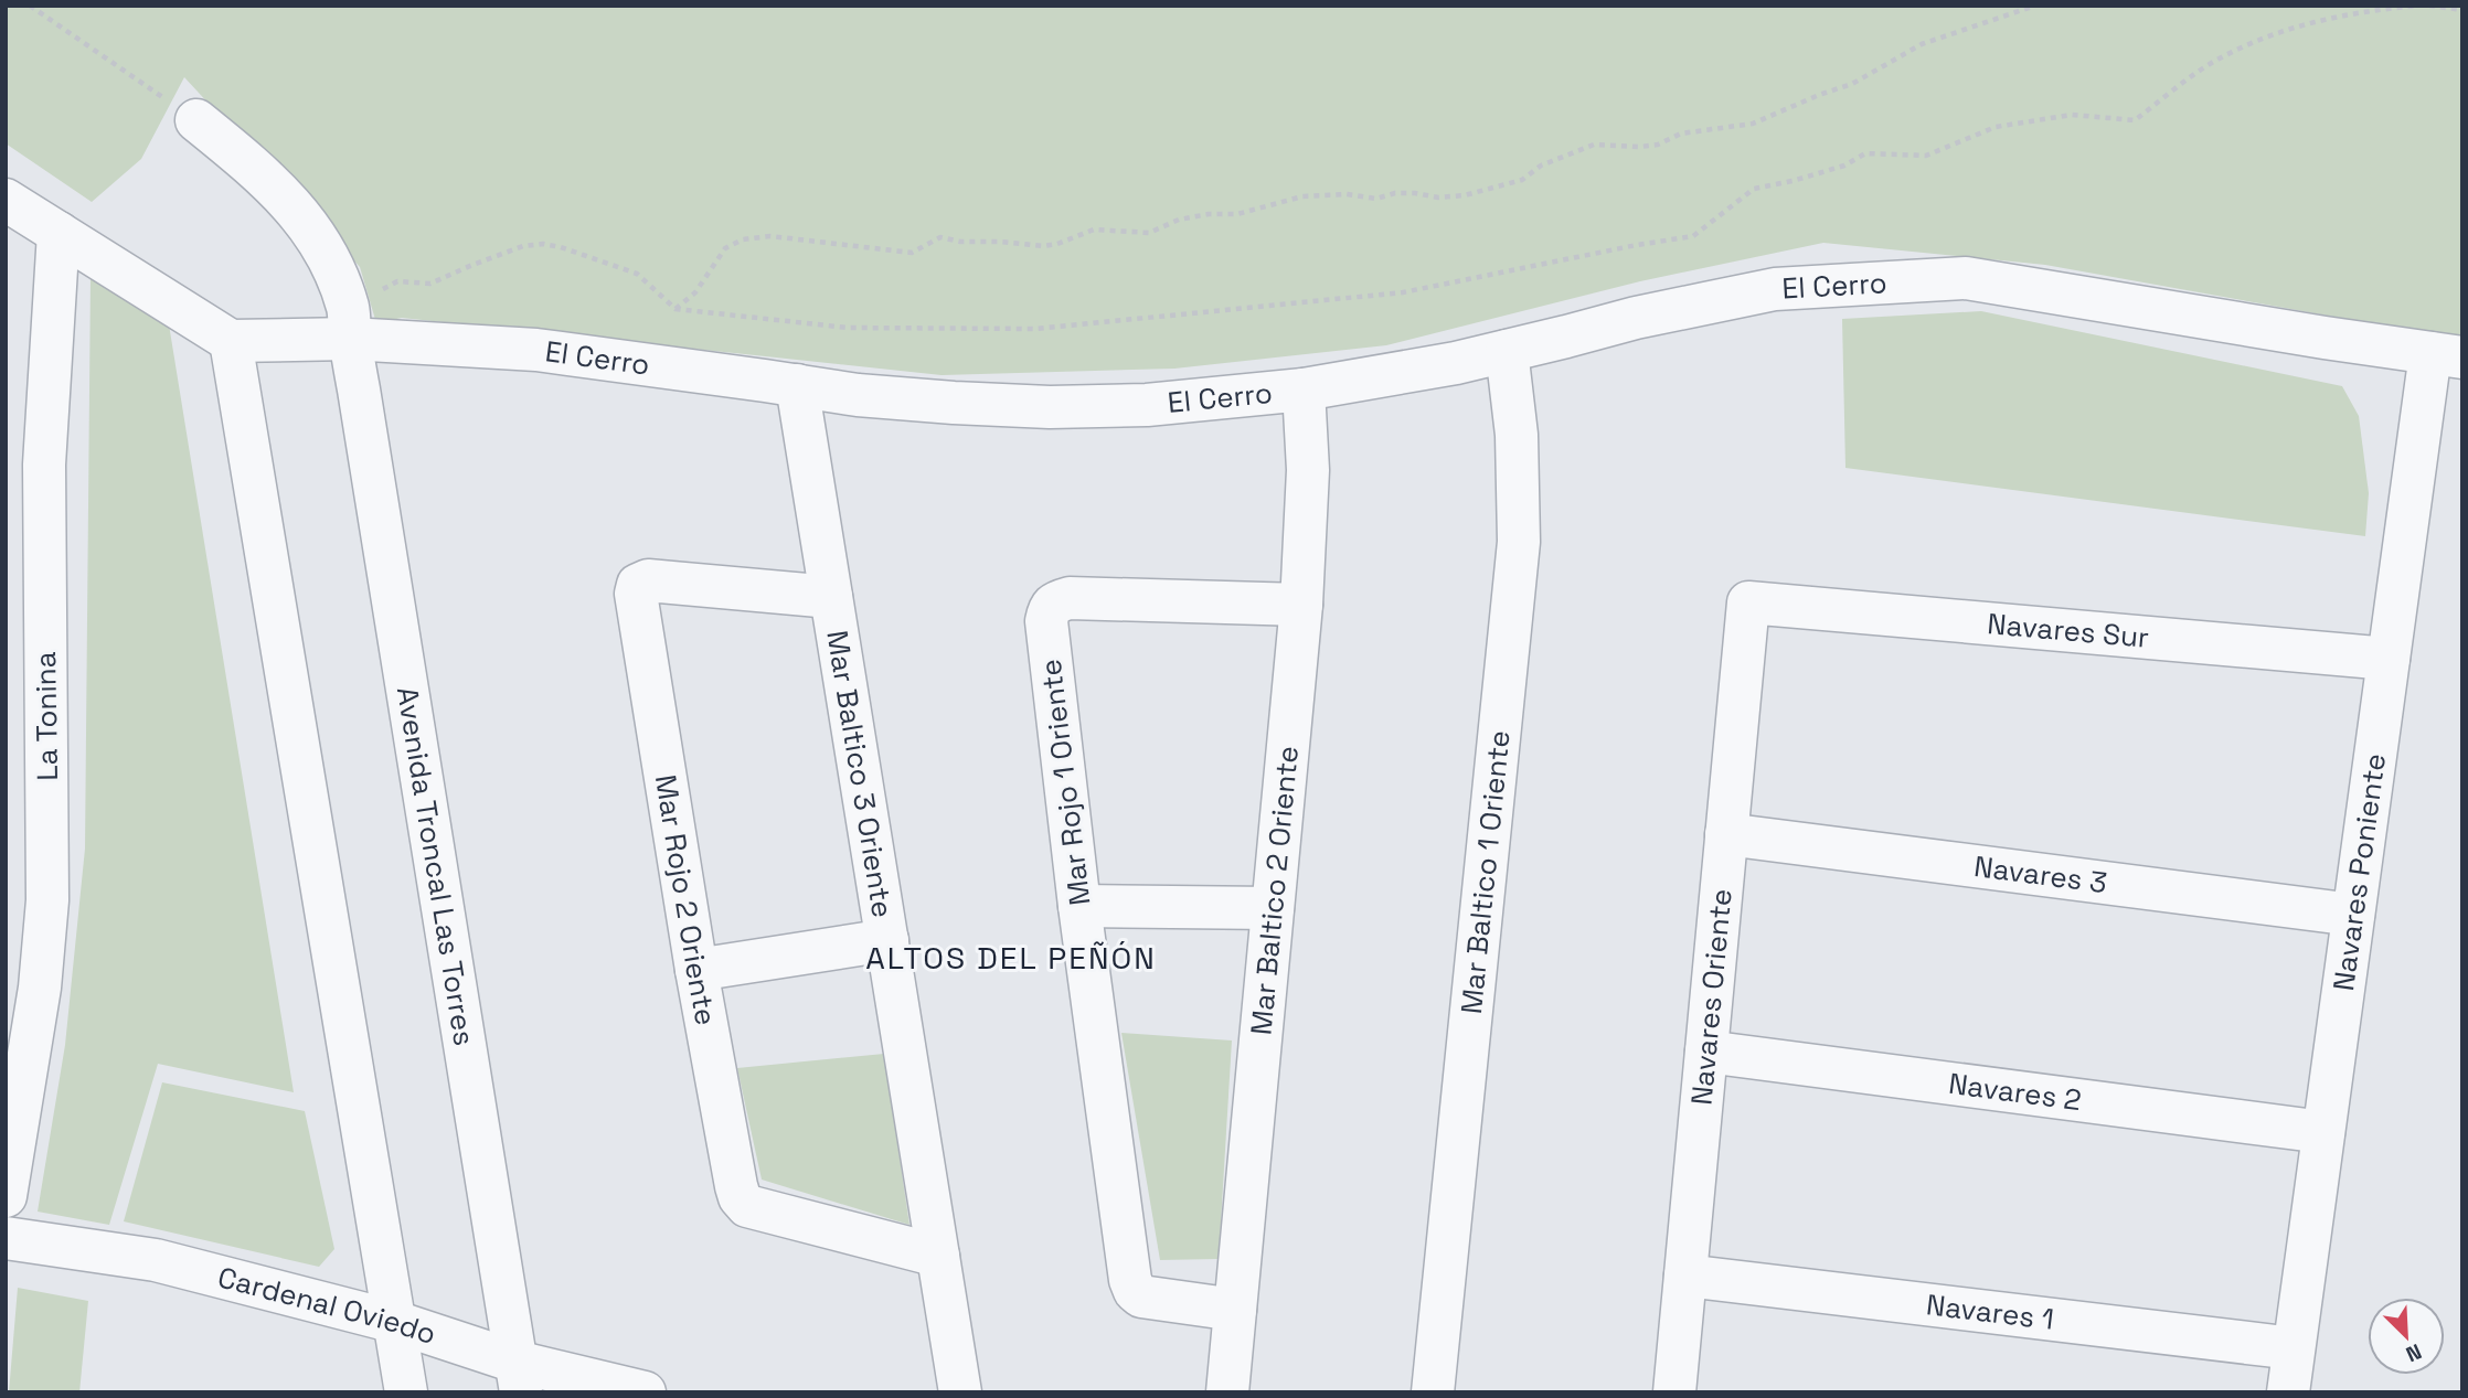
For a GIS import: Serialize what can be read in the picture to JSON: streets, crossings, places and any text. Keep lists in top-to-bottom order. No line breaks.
{"streets":{"street":["El Cerro","Navares Sur","La Tonina","Mar Baltico 3 Oriente","Mar Rojo 1 Oriente","Avenida Troncal Las Torres","Mar Baltico 1 Oriente","Navares Poniente","Navares 3","Mar Baltico 2 Oriente","Mar Rojo 2 Oriente","Navares Oriente","Navares 2","Cardenal Oviedo","Navares 1"]},"crossings":[["El Cerro","Mar Baltico 3 Oriente"],["El Cerro","Avenida Troncal Las Torres"],["El Cerro","Mar Baltico 1 Oriente"],["El Cerro","Navares Poniente"],["El Cerro","Mar Baltico 2 Oriente"],["Navares Sur","Navares Poniente"],["Navares Sur","Navares Oriente"],["Mar Baltico 3 Oriente","Mar Rojo 2 Oriente"],["Mar Rojo 1 Oriente","Mar Baltico 2 Oriente"],["Avenida Troncal Las Torres","Cardenal Oviedo"],["Navares Poniente","Navares 3"],["Navares Poniente","Navares 2"],["Navares Poniente","Navares 1"],["Navares 3","Navares Oriente"],["Navares Oriente","Navares 2"],["Navares Oriente","Navares 1"]],"districts":["ALTOS DEL PEÑÓN"],"north":"bottom right"}
